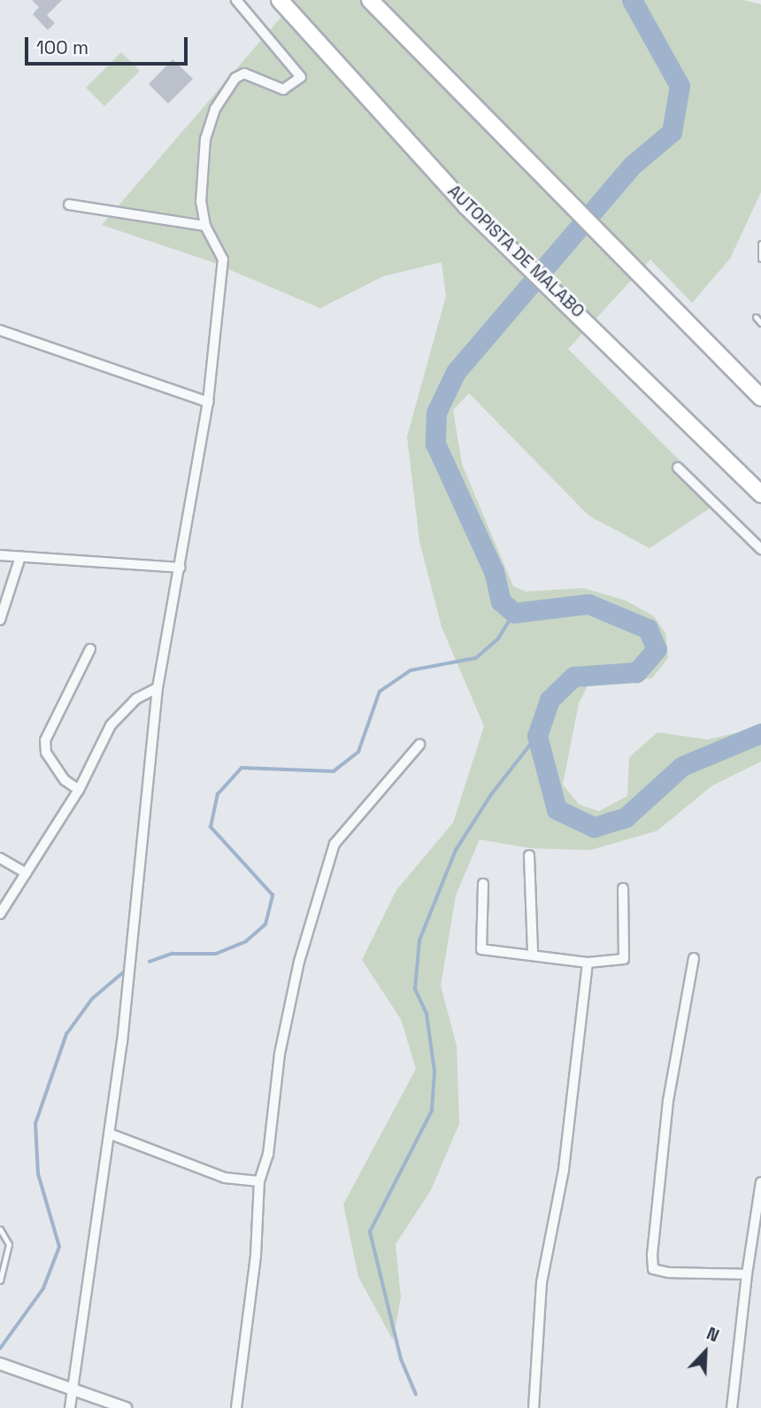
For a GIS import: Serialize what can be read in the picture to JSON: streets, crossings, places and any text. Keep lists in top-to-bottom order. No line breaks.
{"streets":{"highway":["AUTOPISTA DE MALABO"]},"scale_bar":"100 m","north":"top right"}
